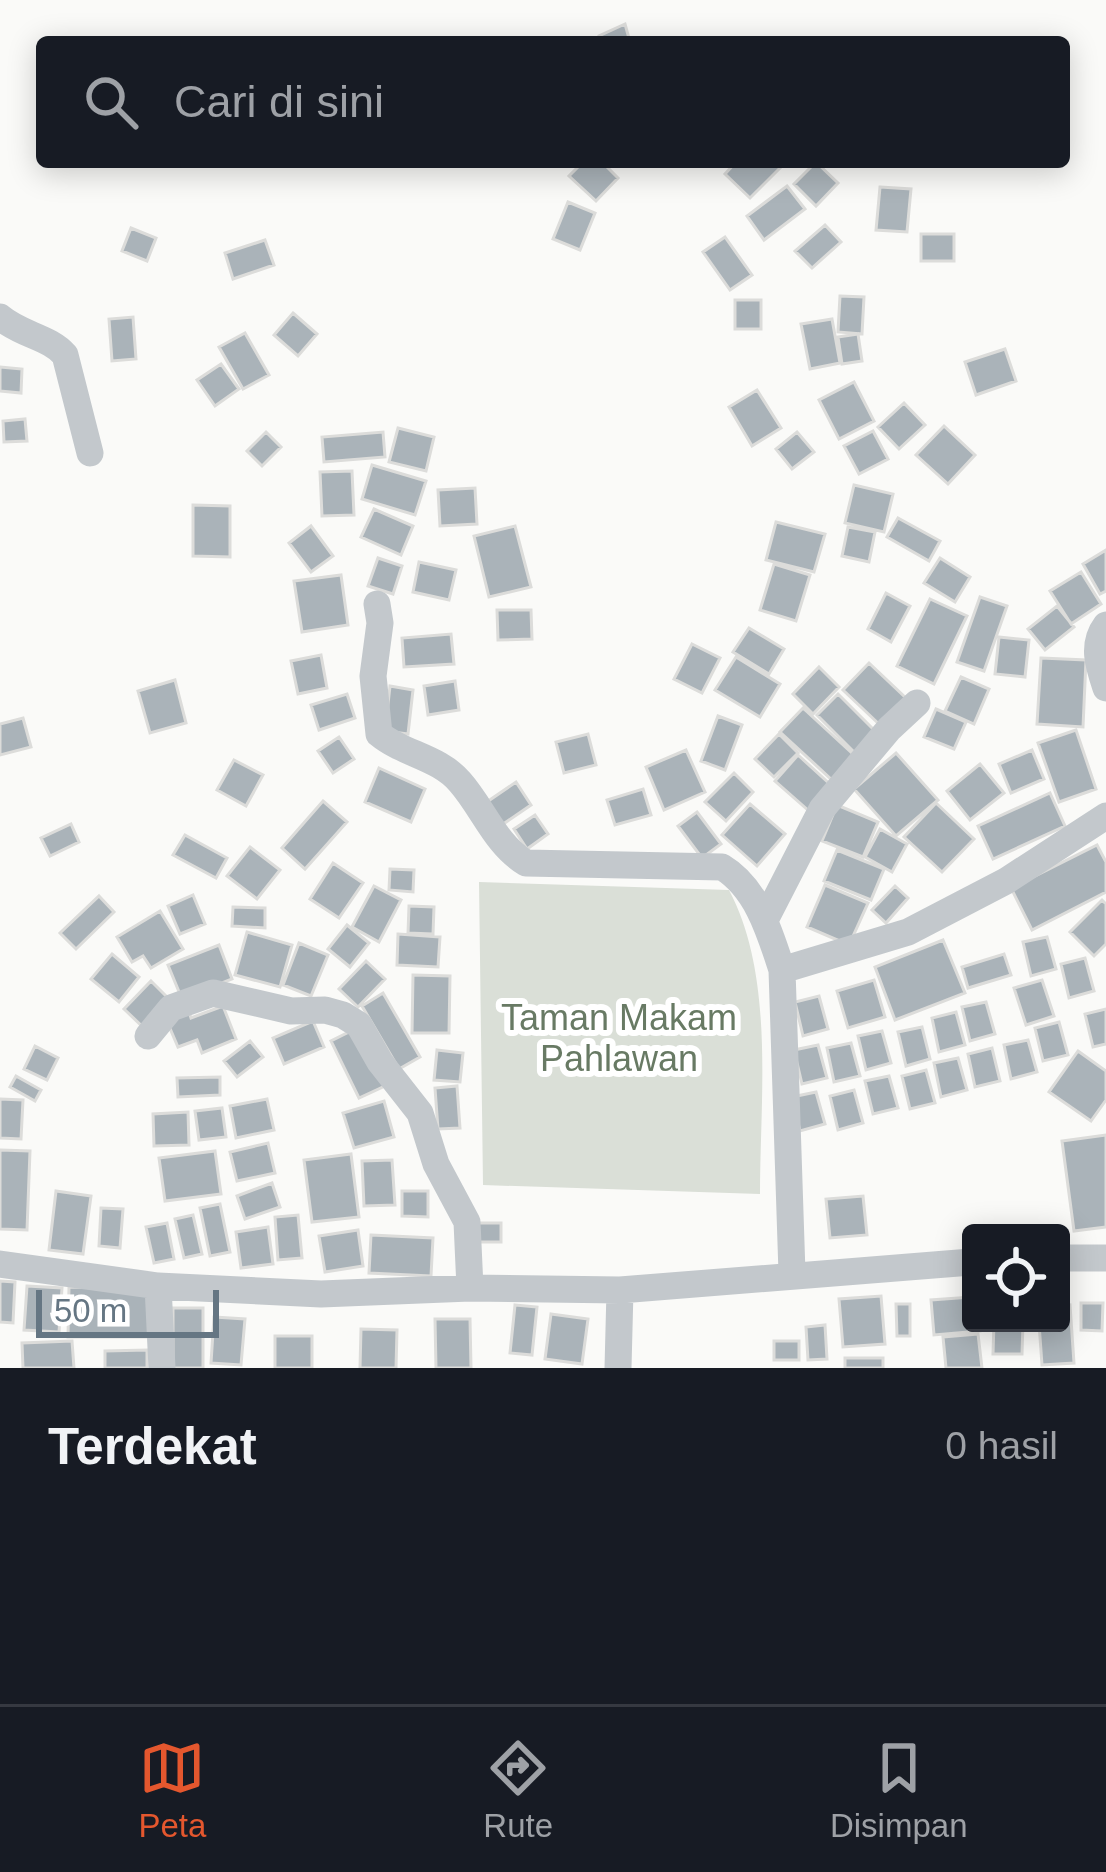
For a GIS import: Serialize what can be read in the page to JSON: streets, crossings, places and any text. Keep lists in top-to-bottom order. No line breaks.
{"parks":["Taman Makam Pahlawan"],"scale_bar":"50 m","page":{"search":"Cari di sini","scale":"50 m","heading":["Terdekat","0 hasil"],"nav":["Peta","Rute","Disimpan"]}}
